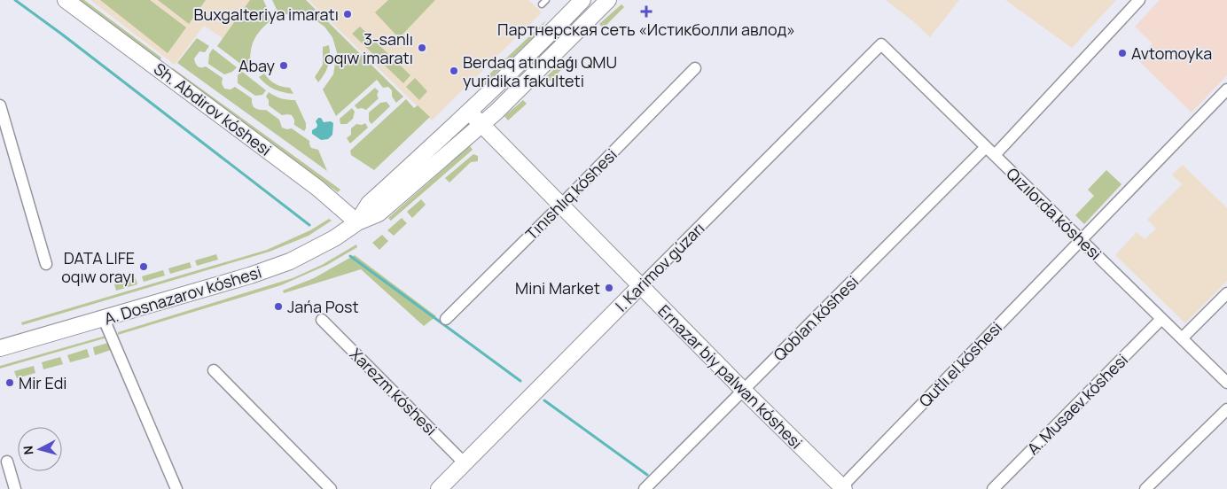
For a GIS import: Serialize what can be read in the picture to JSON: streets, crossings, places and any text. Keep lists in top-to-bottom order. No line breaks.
{"streets":{"street":["Sh. Abdirov kóshesi","Tınıshlıq kóshesi","Qızılorda kóshesi","I. Karimov gúzarı","A. Dosnazarov kóshesi","Qoblan kóshesi","Qutlı el kóshesi","Ernazar biy palwan kóshesi","Xarezm kóshesi","A. Musaev kóshesi"]},"crossings":[["Sh. Abdirov kóshesi","A. Dosnazarov kóshesi"],["Tınıshlıq kóshesi","Ernazar biy palwan kóshesi"],["Qızılorda kóshesi","I. Karimov gúzarı"],["Qızılorda kóshesi","Qoblan kóshesi"],["Qızılorda kóshesi","Qutlı el kóshesi"],["Qızılorda kóshesi","A. Musaev kóshesi"],["I. Karimov gúzarı","Ernazar biy palwan kóshesi"],["I. Karimov gúzarı","Xarezm kóshesi"],["A. Dosnazarov kóshesi","Ernazar biy palwan kóshesi"],["Qoblan kóshesi","Ernazar biy palwan kóshesi"],["Qutlı el kóshesi","Ernazar biy palwan kóshesi"]],"places":{"health":["Партнерская сеть «Истикболли авлод»"],"other":["Buxgalteriya imaratı","3-sanlı oqıw imaratı","Avtomoyka","Abay","Berdaq atındaǵı QMU yuridika fakulteti","DATA LIFE oqıw orayı","Mini Market","Jańa Post","Mir Edi"]},"north":"left"}
